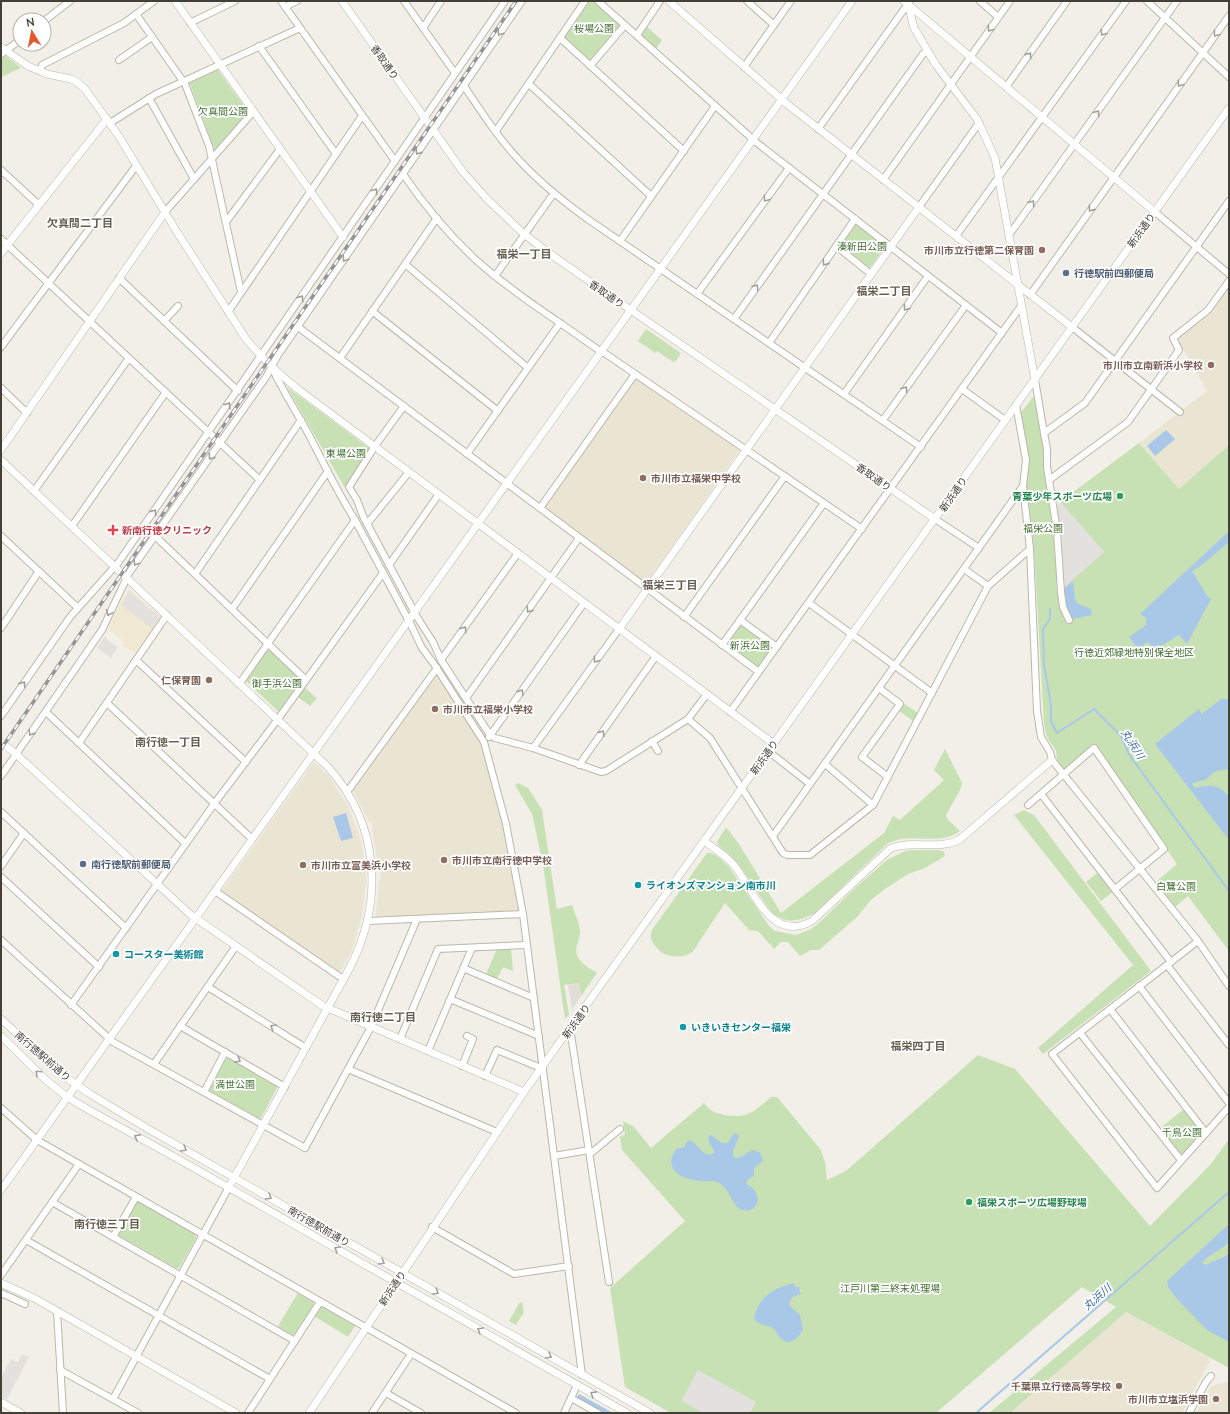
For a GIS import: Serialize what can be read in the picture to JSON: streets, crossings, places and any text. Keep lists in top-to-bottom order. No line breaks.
{"streets":{"street":["香取通り","新浜通り","南行徳駅前通り"]},"crossings":[["香取通り","新浜通り"],["新浜通り","南行徳駅前通り"]],"districts":["欠真間二丁目","福栄一丁目","福栄二丁目","福栄三丁目","南行徳一丁目","南行徳二丁目","福栄四丁目","南行徳三丁目"],"water":["丸浜川"],"parks":["桜場公園","欠真間公園","湊新田公園","東場公園","福栄公園","新浜公園","行徳近郊緑地特別保全地区","御手浜公園","白鷺公園","満世公園","千鳥公園","江戸川第二終末処理場"],"places":{"other":["市川市立行徳第二保育園","行徳駅前四郵便局","市川市立南新浜小学校","市川市立福栄中学校","青葉少年スポーツ広場","仁保育園","市川市立福栄小学校","市川市立南行徳中学校","南行徳駅前郵便局","市川市立富美浜小学校","ライオンズマンション南市川","コースター美術館","いきいきセンター福栄","福栄スポーツ広場野球場","千葉県立行徳高等学校","市川市立塩浜学園"],"health":["新南行徳クリニック"]},"north":"top"}
